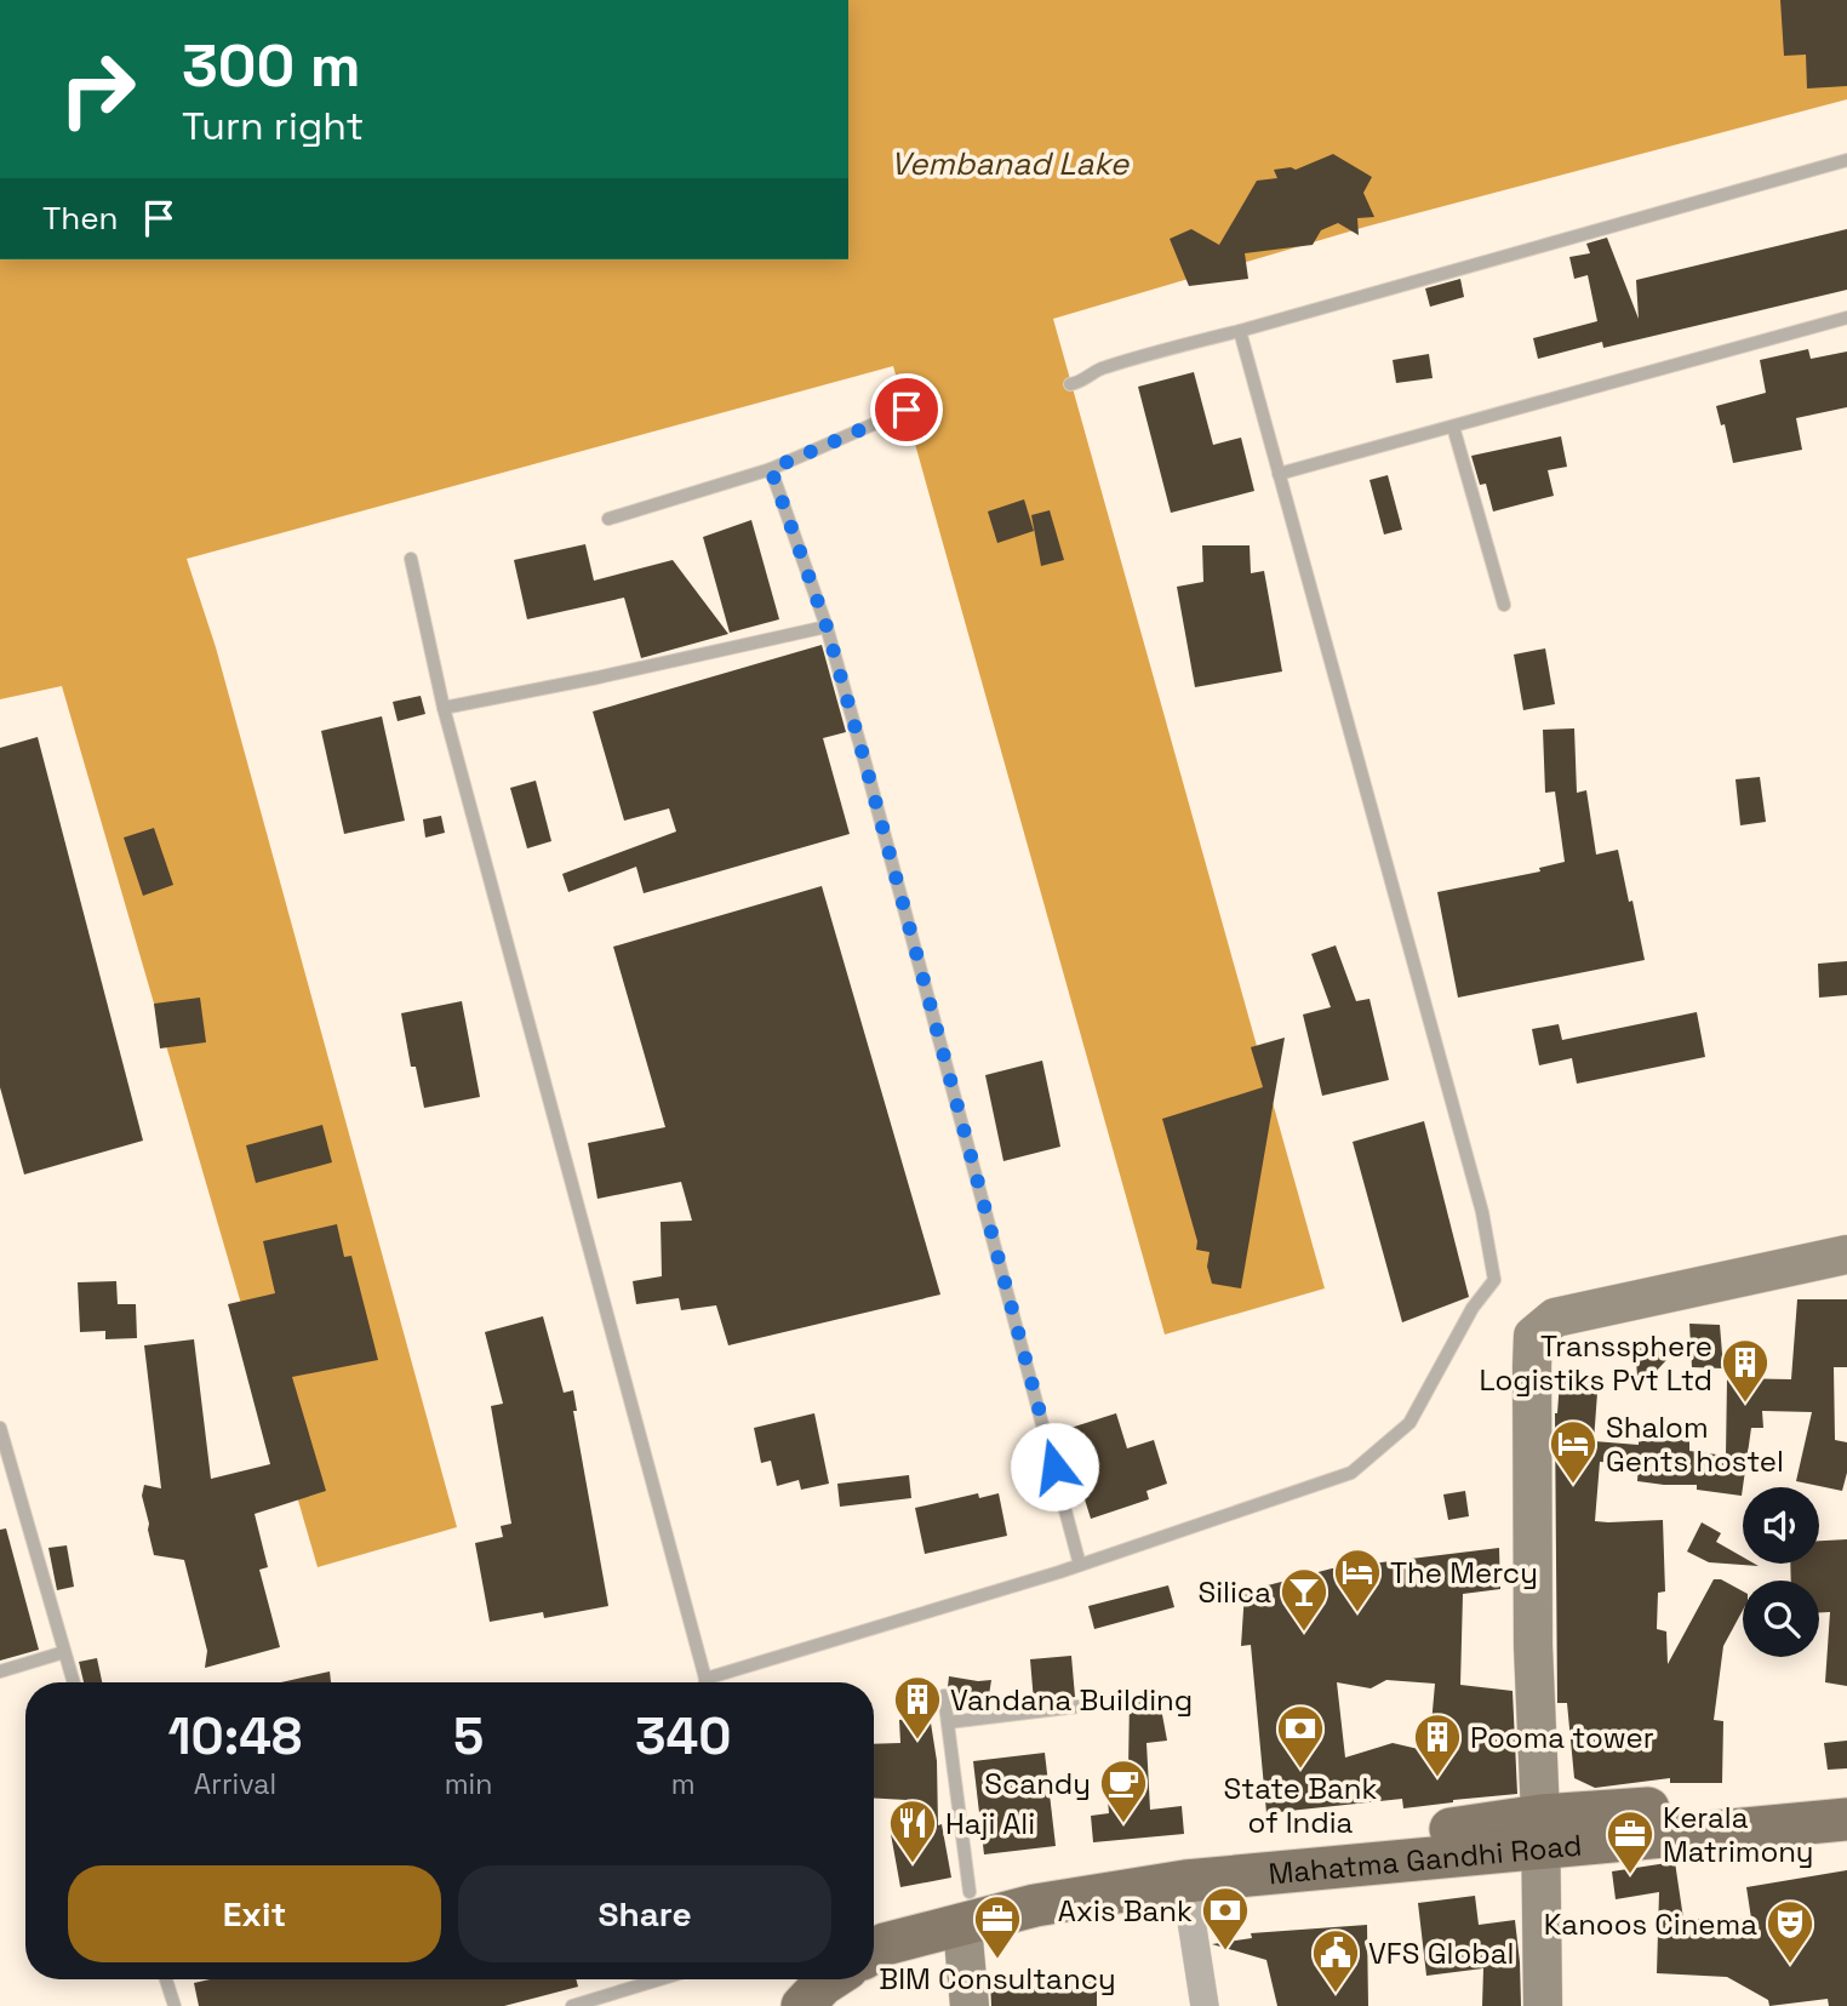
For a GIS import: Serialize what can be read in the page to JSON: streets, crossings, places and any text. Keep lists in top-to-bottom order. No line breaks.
{"streets":{"main road":["Mahatma Gandhi Road"]},"water":["Vembanad Lake"],"places":{"building":["Transsphere Logistiks Pvt Ltd","Vandana Building","Pooma tower"],"hotel":["Shalom Gents hostel","The Mercy"],"bar":["Silica"],"bank":["State Bank of India","Axis Bank"],"cafe":["Scandy"],"restaurant":["Haji Ali"],"office":["Kerala Matrimony","BIM Consultancy"],"theatre":["Kanoos Cinema"],"public building":["VFS Global"]},"page":{"turn":["300 m","Turn right"],"then":"Then","eta":["10:48","Arrival","5","min","340","m"],"buttons":["Exit","Share"]}}
